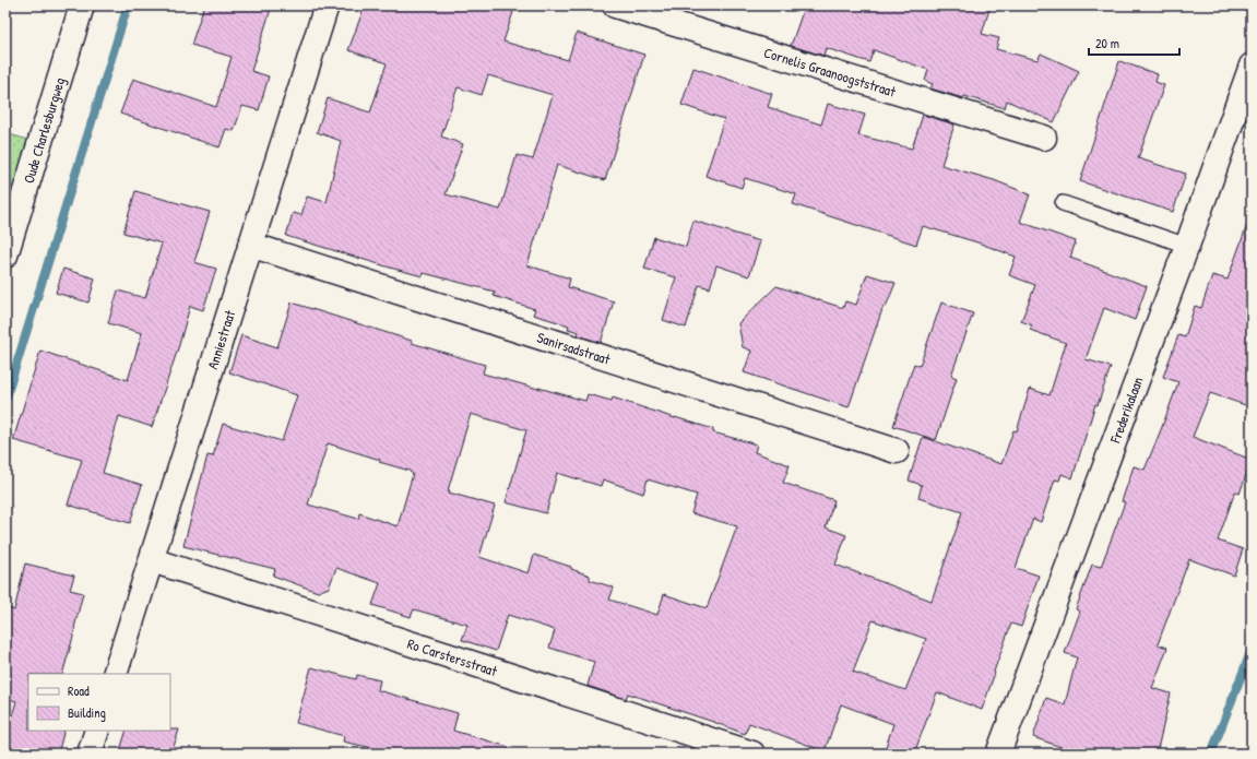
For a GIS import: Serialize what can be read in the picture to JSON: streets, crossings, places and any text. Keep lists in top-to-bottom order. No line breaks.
{"streets":{"street":["Cornelis Graanoogststraat","Oude Charlesburgweg","Anniestraat","Sanirsadstraat","Frederikalaan","Ro Carstersstraat"]},"crossings":[["Anniestraat","Sanirsadstraat"],["Anniestraat","Ro Carstersstraat"]],"legend":["Road","Building"],"scale_bar":"20 m"}
